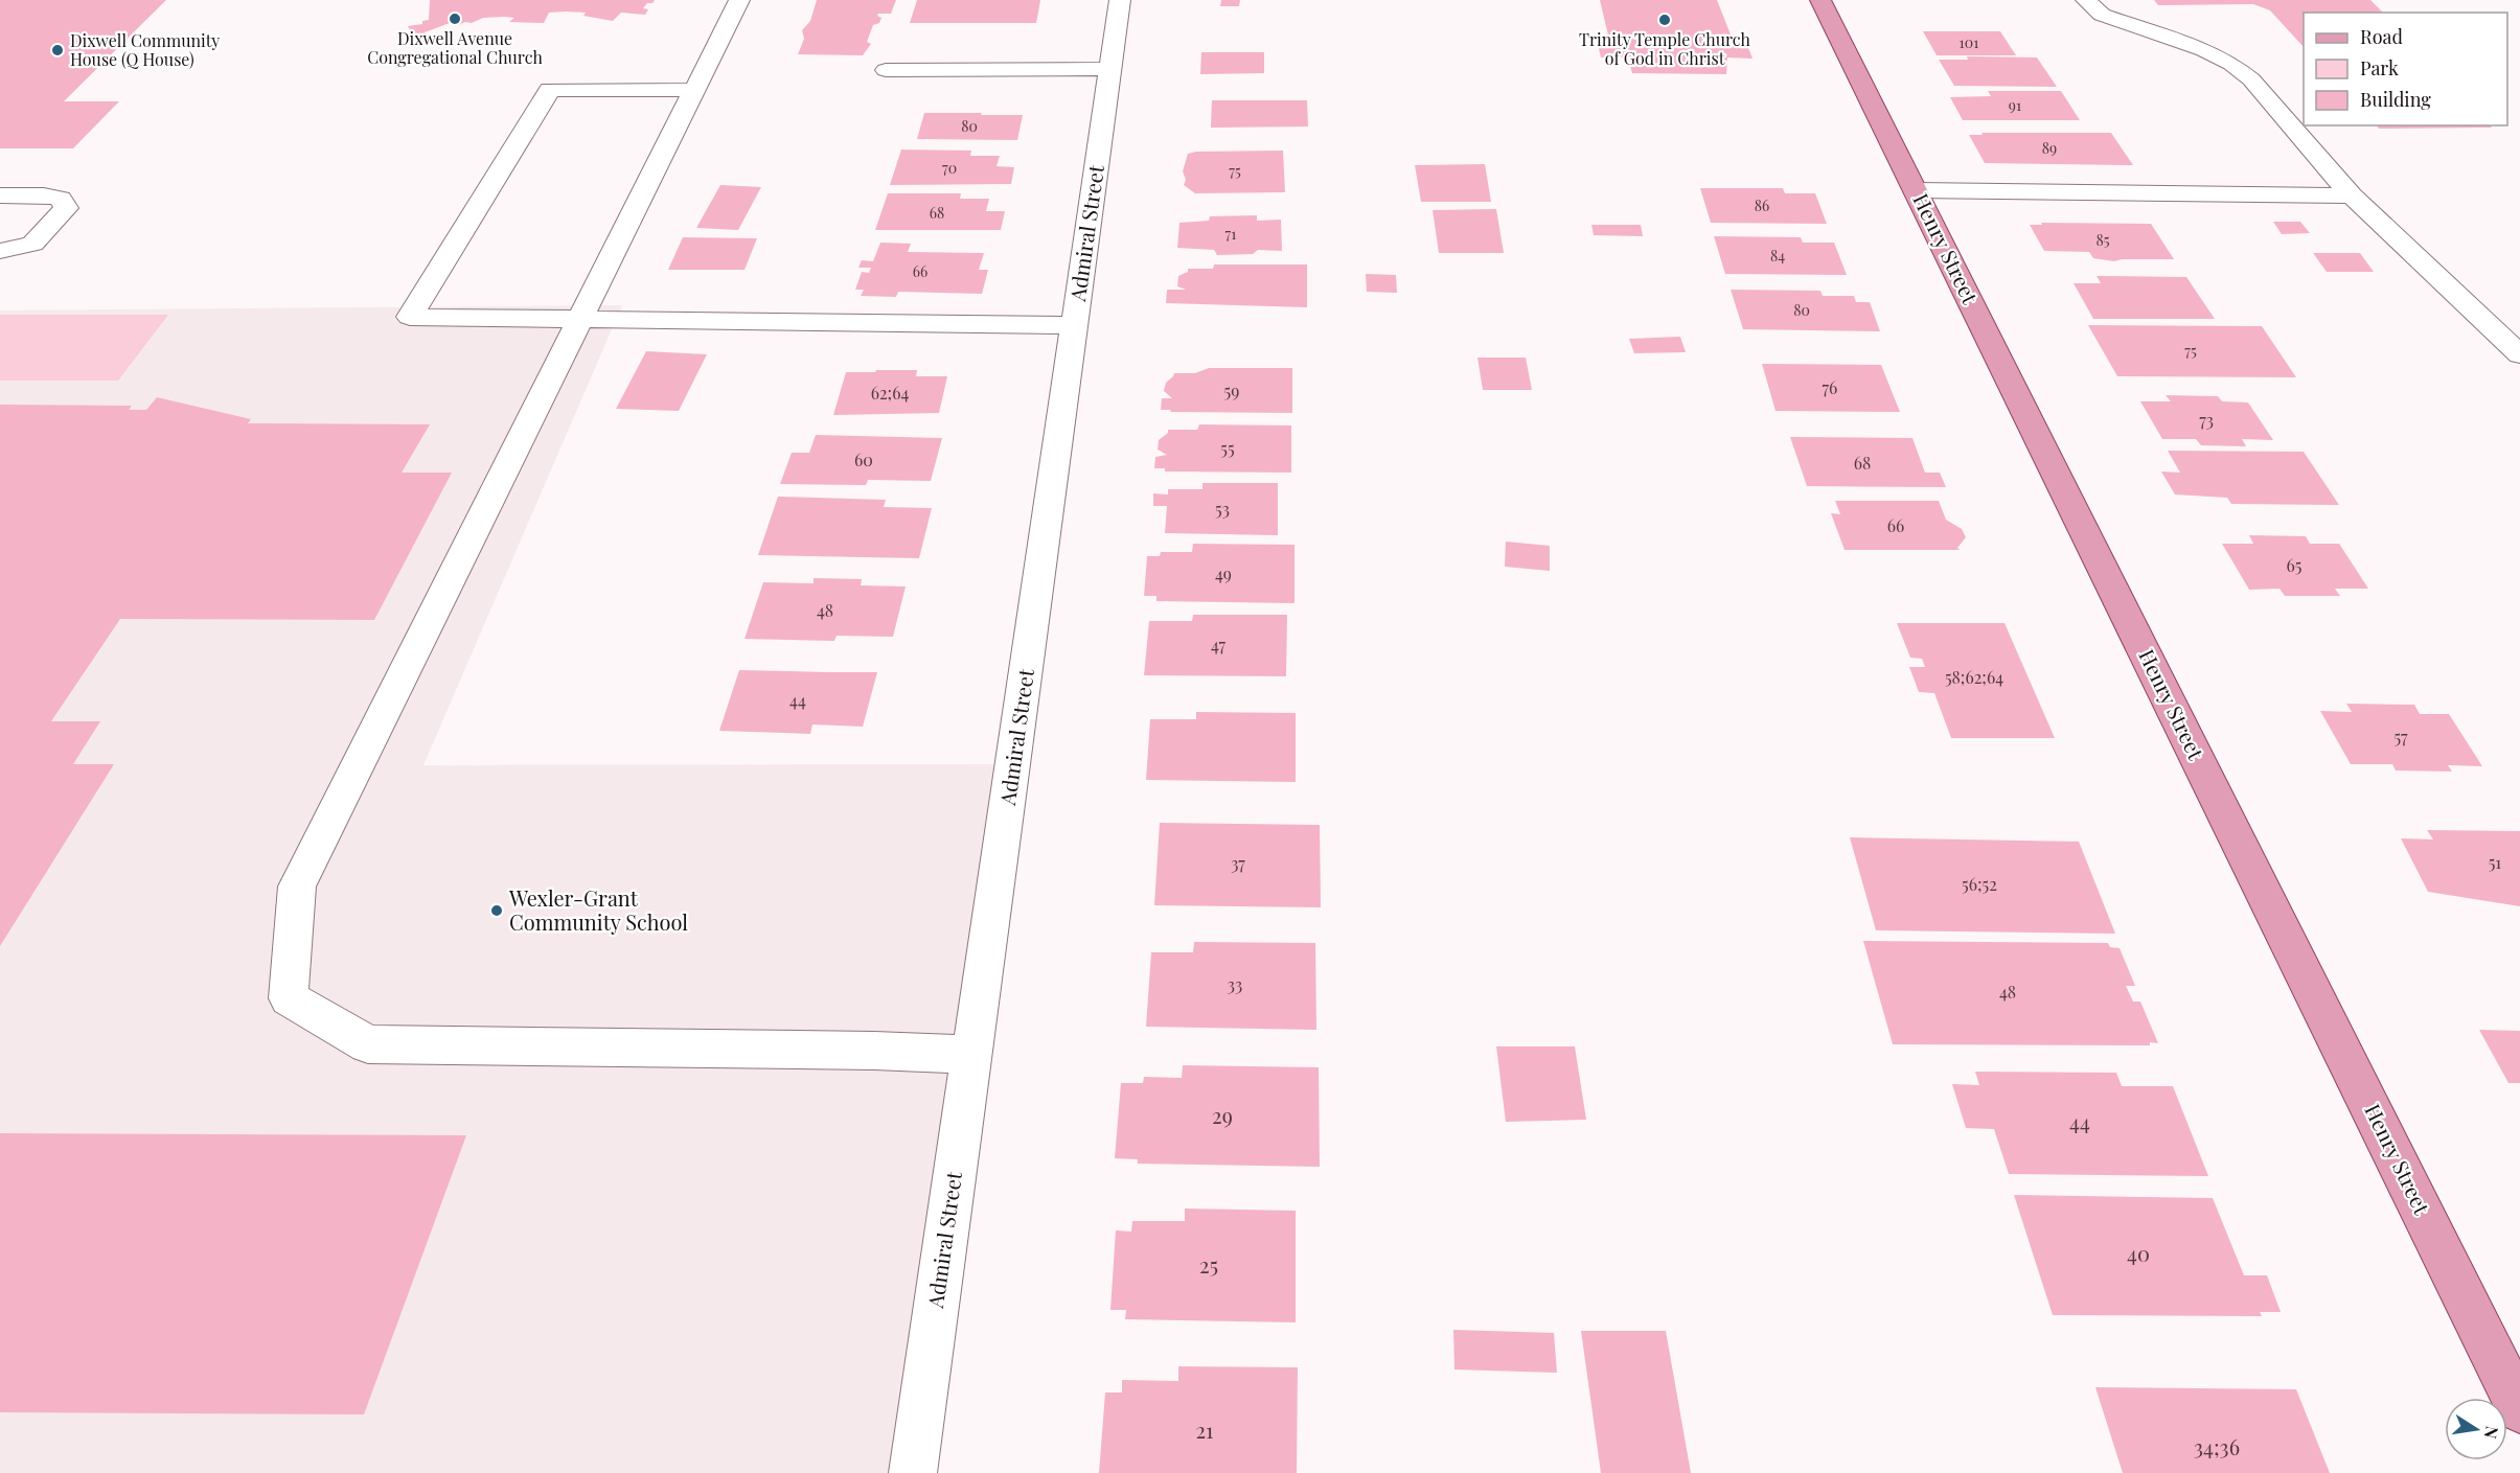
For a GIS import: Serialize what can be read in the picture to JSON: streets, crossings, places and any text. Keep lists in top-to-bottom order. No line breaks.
{"streets":{"main road":["Henry Street"],"street":["Admiral Street"]},"places":["Dixwell Avenue Congregational Church","Trinity Temple Church of God in Christ","Dixwell Community House (Q House)","Wexler-Grant Community School"],"house_numbers":["101","91","80","89","70","75","86","68","71","85","84","66","80","75","76","59","62;64","73","55","60","68","53","66","65","49","48","47","58;62;64","44","57","51","37","56;52","33","48","29","44","40","25","21","34;36"],"legend":["Road","Park","Building"],"north":"right"}
